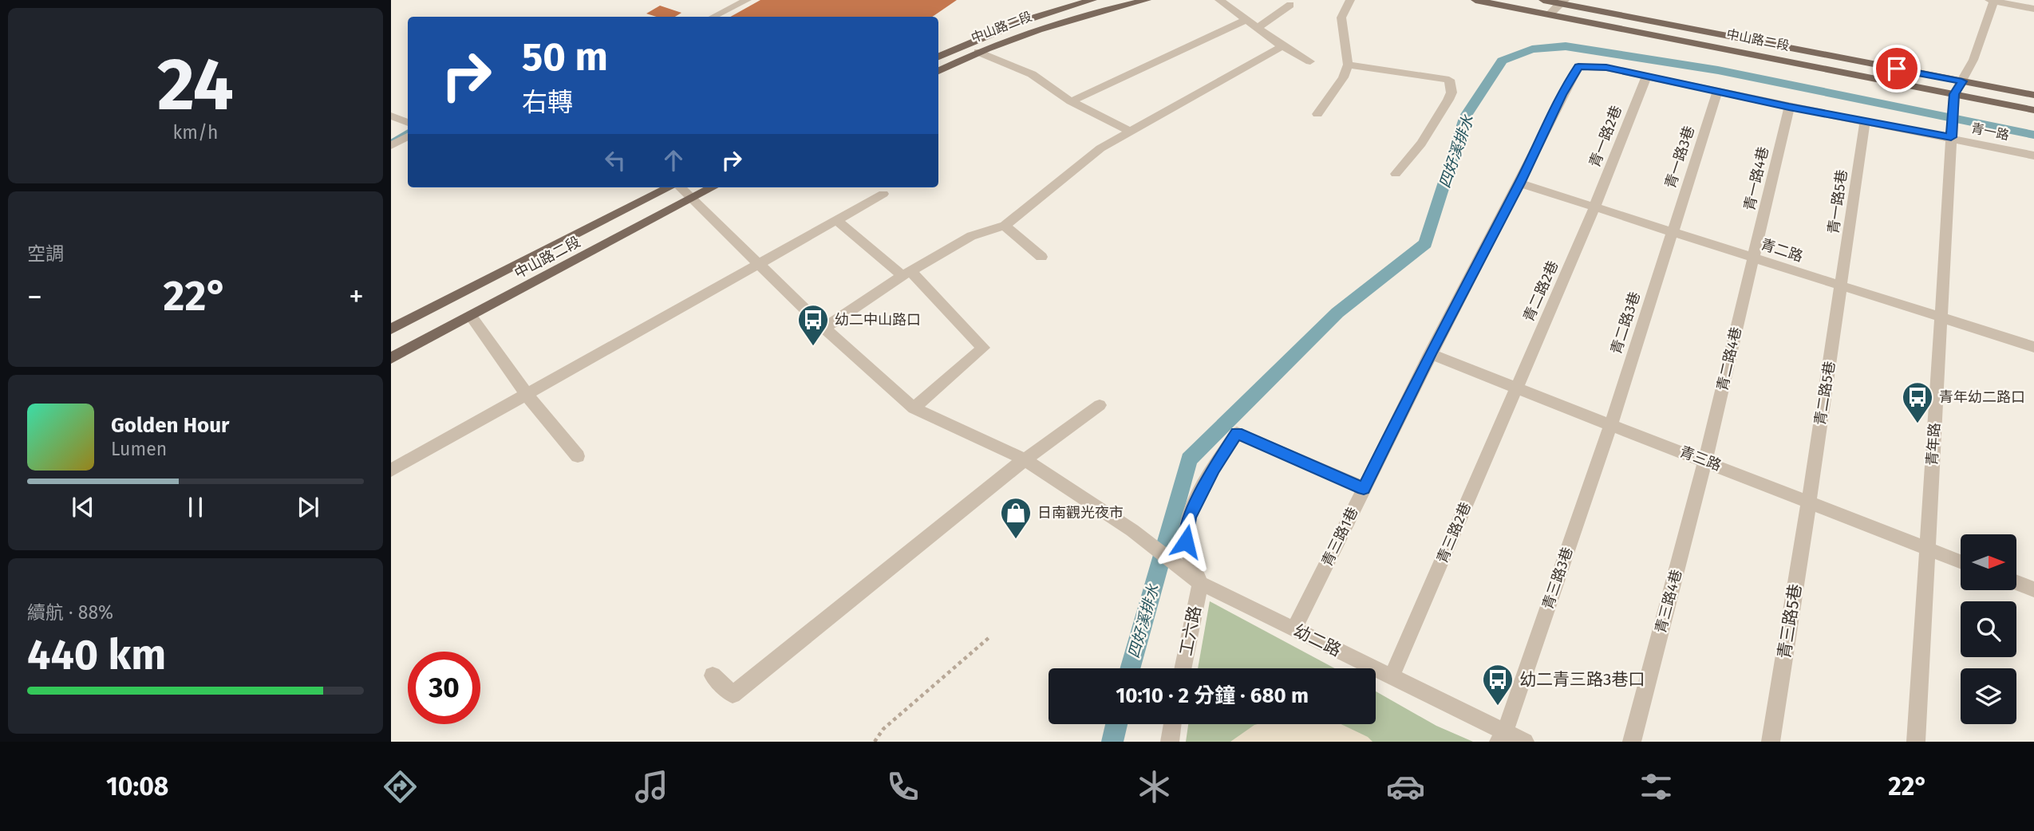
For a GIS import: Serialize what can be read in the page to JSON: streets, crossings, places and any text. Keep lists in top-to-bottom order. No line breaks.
{"streets":{"main road":["中山路二段"],"street":["青一路","青一路2巷","青一路3巷","青一路4巷","青一路5巷","青二路","青二路2巷","青二路3巷","青二路4巷","青二路5巷","青年路","青三路","青三路2巷","青三路1巷","青三路3巷","青三路4巷","青三路5巷","工六路","幼二路"]},"crossings":[["中山路二段","青年路"],["中山路二段","幼二路"],["青一路","青一路2巷"],["青一路","青一路3巷"],["青一路","青一路4巷"],["青一路","青一路5巷"],["青一路","青年路"],["青一路","青三路1巷"],["青一路2巷","青二路"],["青一路2巷","青二路2巷"],["青一路3巷","青二路"],["青一路3巷","青二路3巷"],["青一路4巷","青二路"],["青一路4巷","青二路4巷"],["青一路5巷","青二路"],["青一路5巷","青二路5巷"],["青二路","青二路2巷"],["青二路","青二路3巷"],["青二路","青二路4巷"],["青二路","青二路5巷"],["青二路","青年路"],["青二路","青三路1巷"],["青二路2巷","青三路"],["青二路2巷","青三路2巷"],["青二路3巷","青三路"],["青二路3巷","青三路3巷"],["青二路4巷","青三路"],["青二路4巷","青三路4巷"],["青二路5巷","青三路"],["青二路5巷","青三路5巷"],["青年路","青三路"],["青三路","青三路2巷"],["青三路","青三路1巷"],["青三路","青三路3巷"],["青三路","青三路4巷"],["青三路","青三路5巷"],["青三路2巷","幼二路"],["青三路1巷","幼二路"],["青三路3巷","幼二路"],["工六路","幼二路"]],"water":["四好溪排水"],"places":{"bus stop":["幼二中山路口","青年幼二路口","幼二青三路3巷口"],"shop":["日南觀光夜市"]},"north":"right","page":{"tile":[["24","km/h"],"空調",["續航 · 88%","440 km"]],"turn":["50 m","右轉"],"heat":["−","22°","+"],"song":["Golden Hour","Lumen"],"limit":"30","trip":"10:10 · 2 分鐘 · 680 m","tabs":["10:08","22°"]}}
